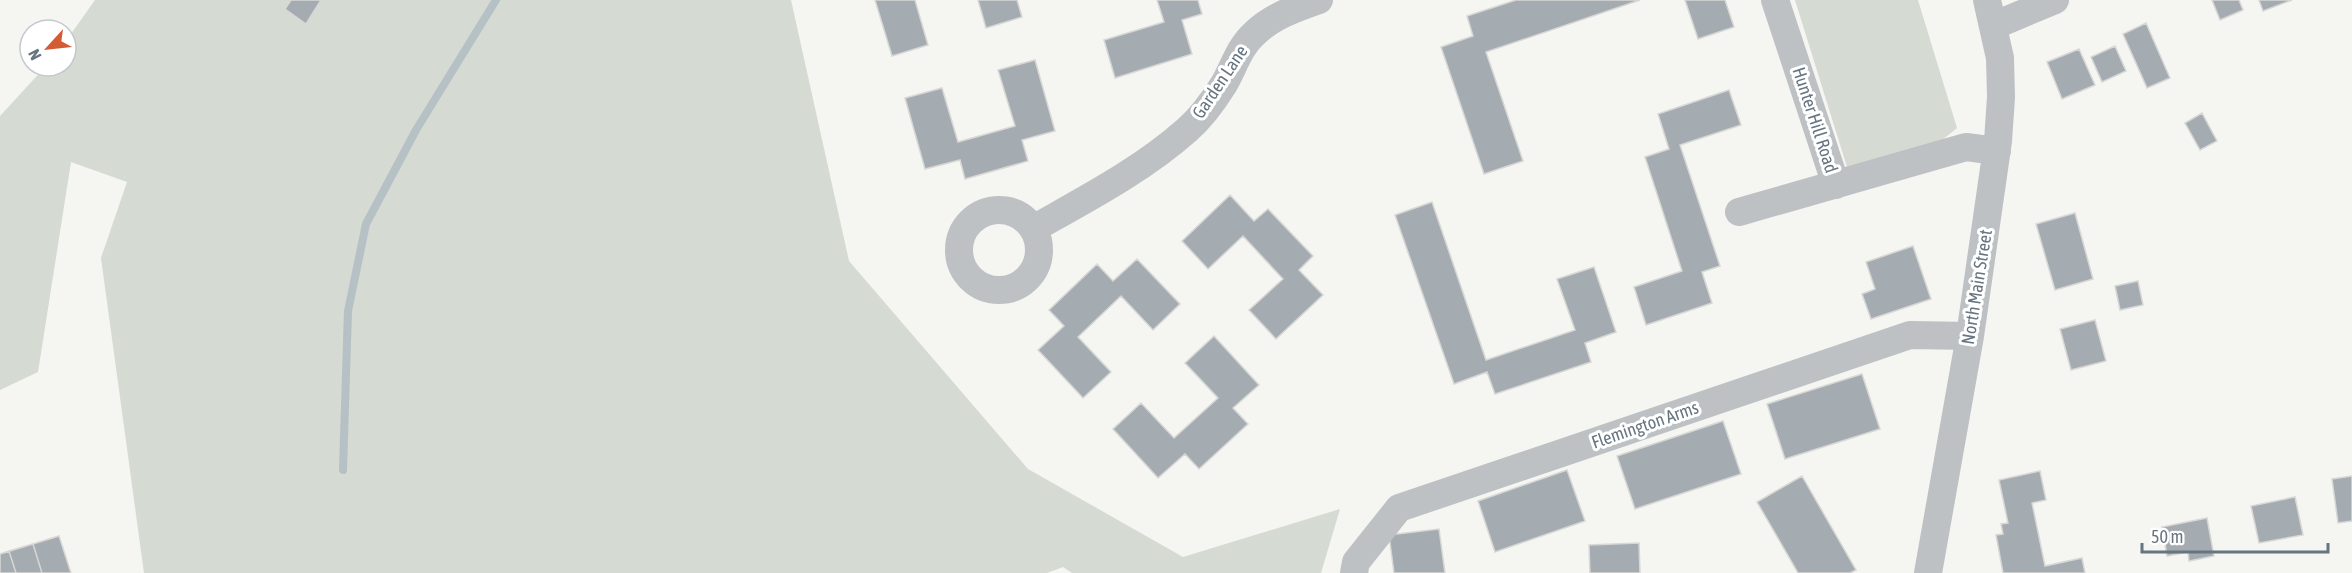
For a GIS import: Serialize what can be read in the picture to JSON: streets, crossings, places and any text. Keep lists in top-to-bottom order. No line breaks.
{"streets":{"street":["Garden Lane","Hunter Hill Road","North Main Street","Flemington Arms"]},"crossings":[["Hunter Hill Road","North Main Street"],["North Main Street","Flemington Arms"]],"scale_bar":"50 m","north":"bottom left"}
